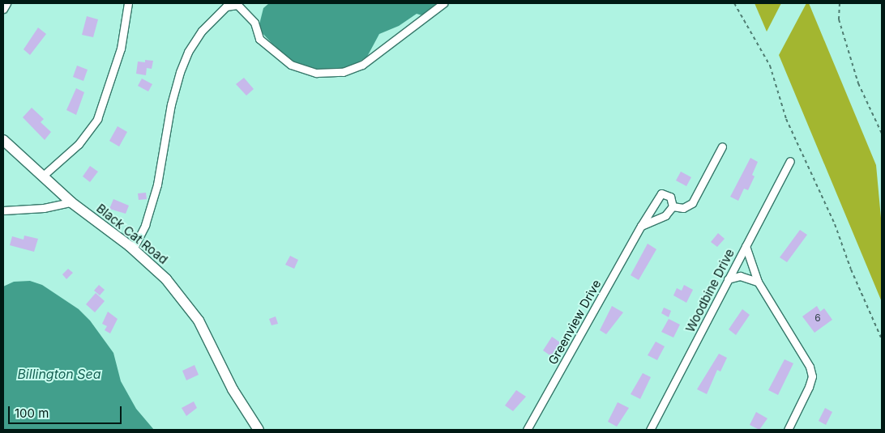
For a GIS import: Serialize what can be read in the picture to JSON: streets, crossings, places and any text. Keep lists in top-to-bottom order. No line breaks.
{"streets":{"street":["Black Cat Road","Woodbine Drive","Greenview Drive"]},"water":["Billington Sea"],"house_numbers":["6"],"scale_bar":"100 m"}
